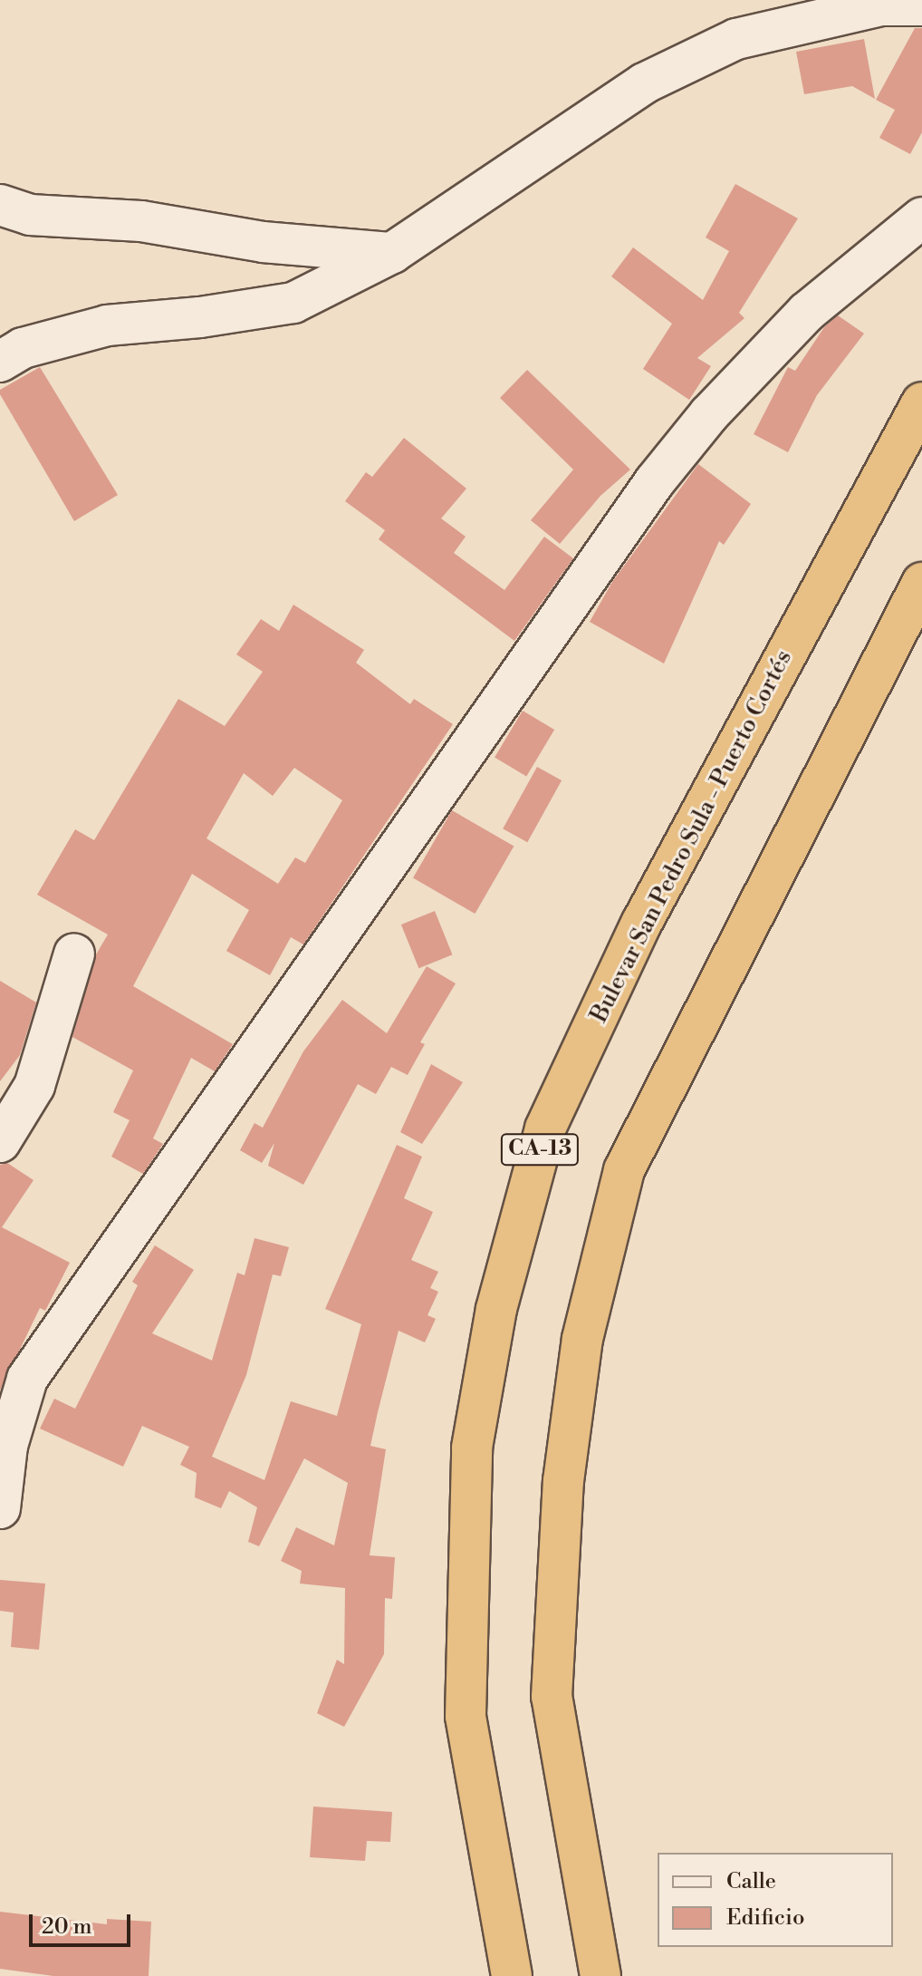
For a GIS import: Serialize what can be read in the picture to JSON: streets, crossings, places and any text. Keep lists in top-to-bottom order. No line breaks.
{"streets":{"highway":["Bulevar San Pedro Sula - Puerto Cortés","CA-13"]},"legend":["Calle","Edificio"],"scale_bar":"20 m"}
